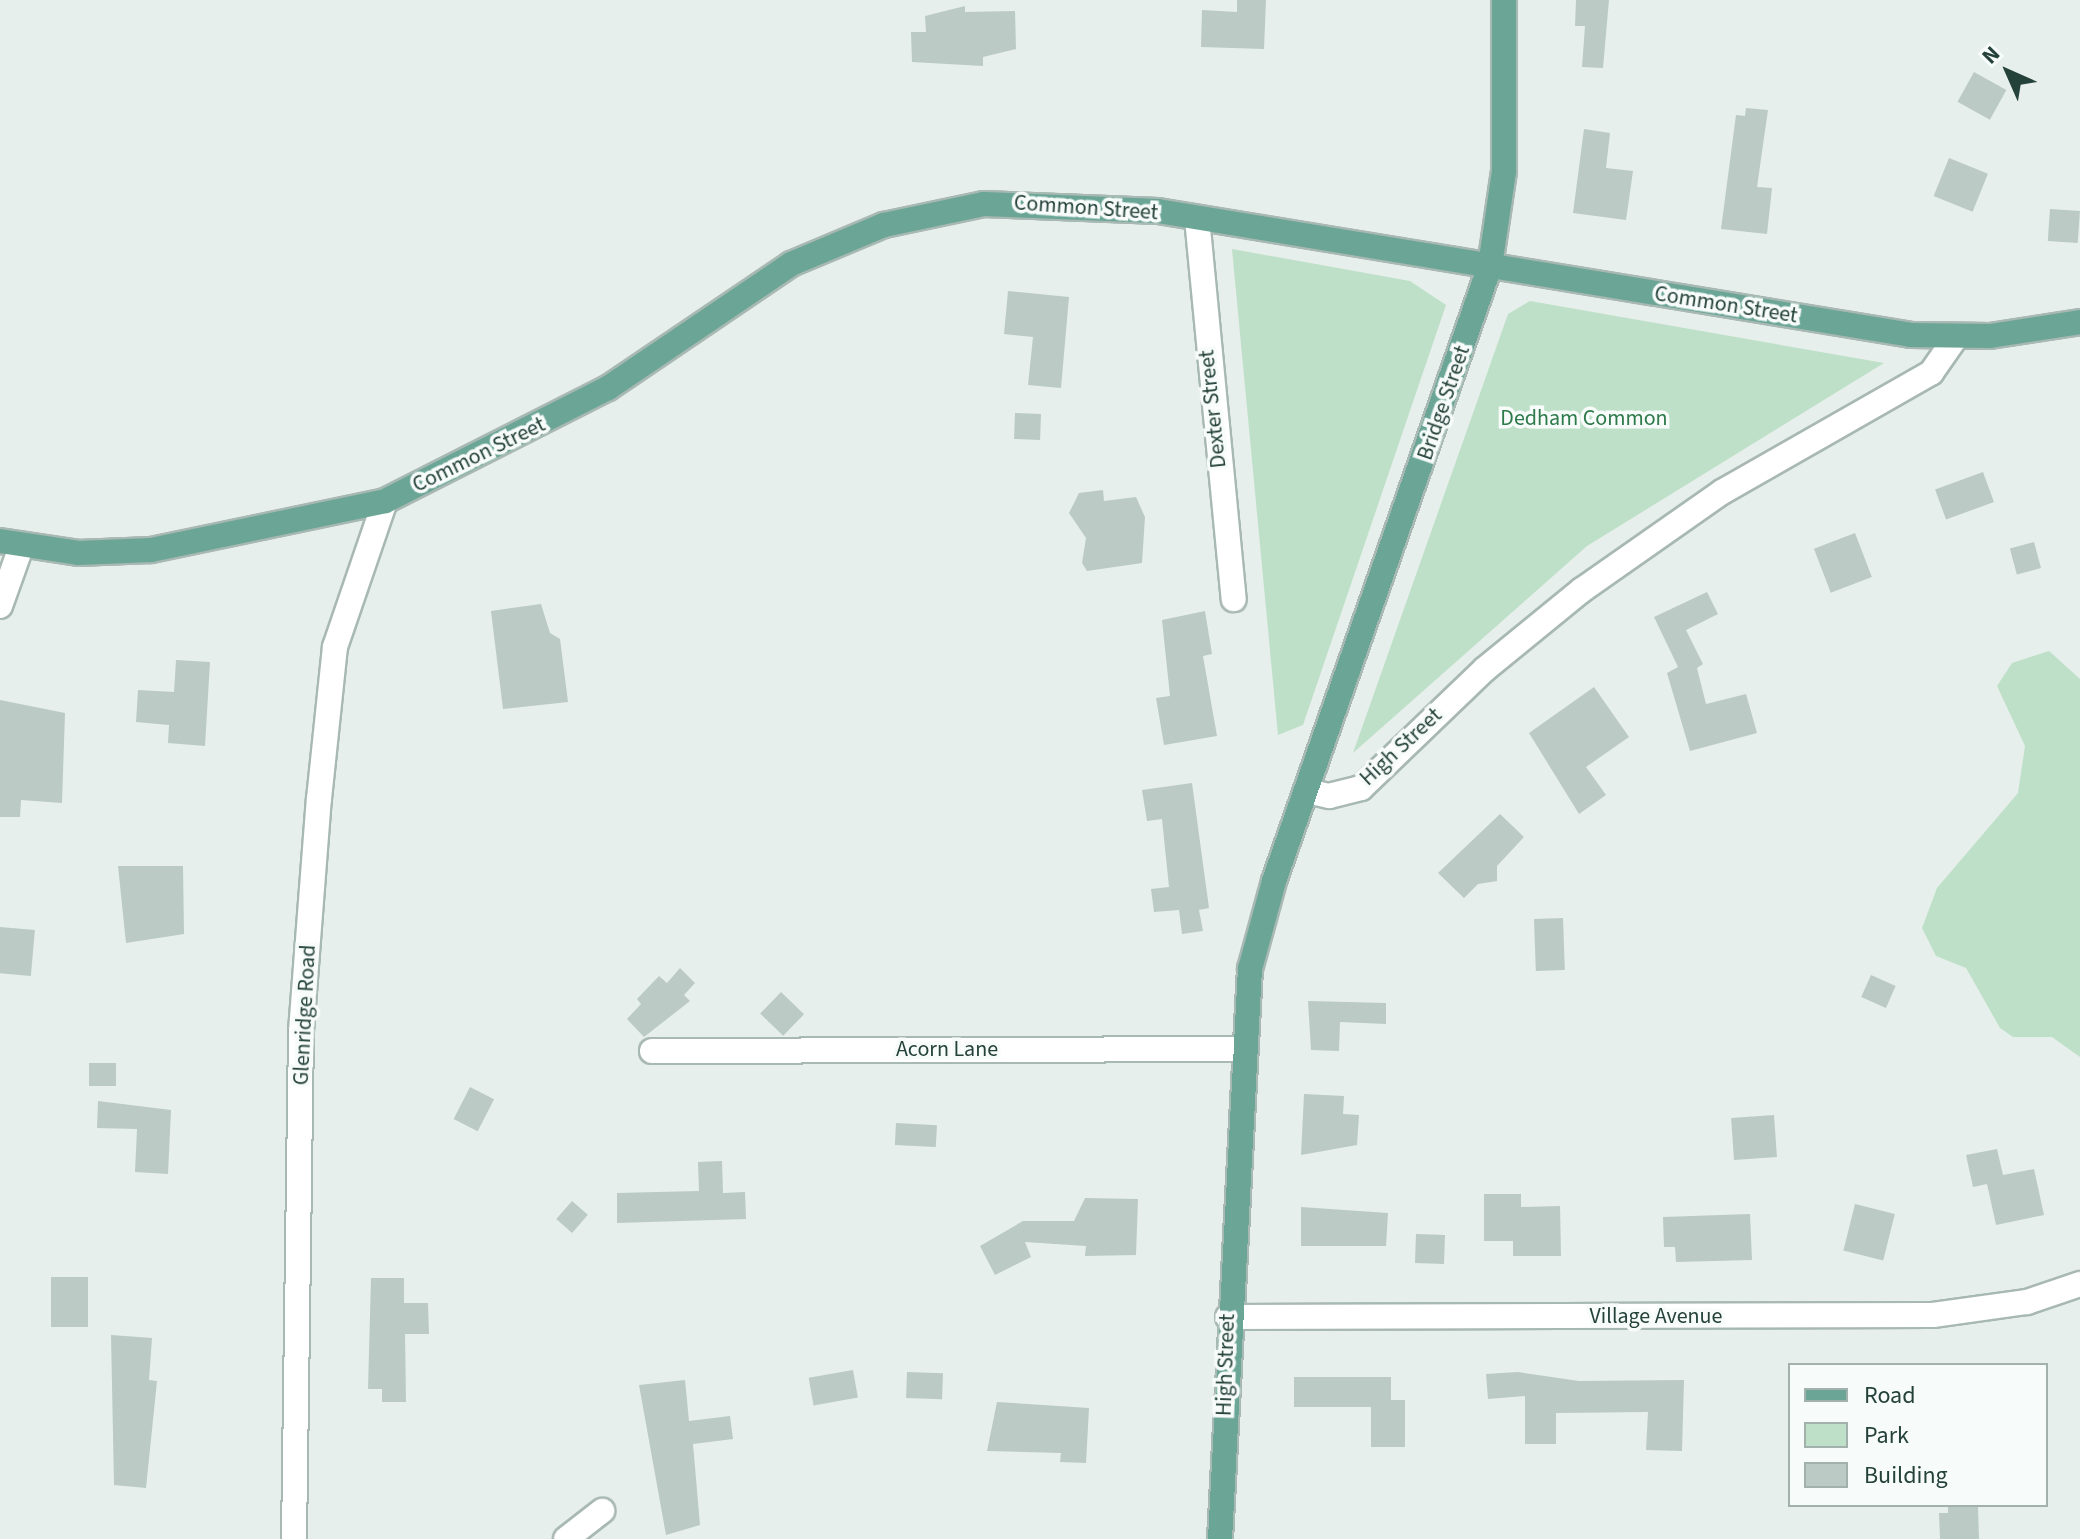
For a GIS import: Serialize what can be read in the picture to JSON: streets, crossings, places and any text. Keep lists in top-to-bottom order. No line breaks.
{"streets":{"main road":["Common Street","Bridge Street","High Street"],"street":["Dexter Street","Glenridge Road","Acorn Lane","Village Avenue"]},"crossings":[["Common Street","Bridge Street"],["Common Street","Dexter Street"],["Common Street","High Street"],["Common Street","Glenridge Road"],["Bridge Street","High Street"],["High Street","Acorn Lane"],["High Street","Village Avenue"]],"parks":["Dedham Common"],"legend":["Road","Park","Building"],"north":"top left"}
